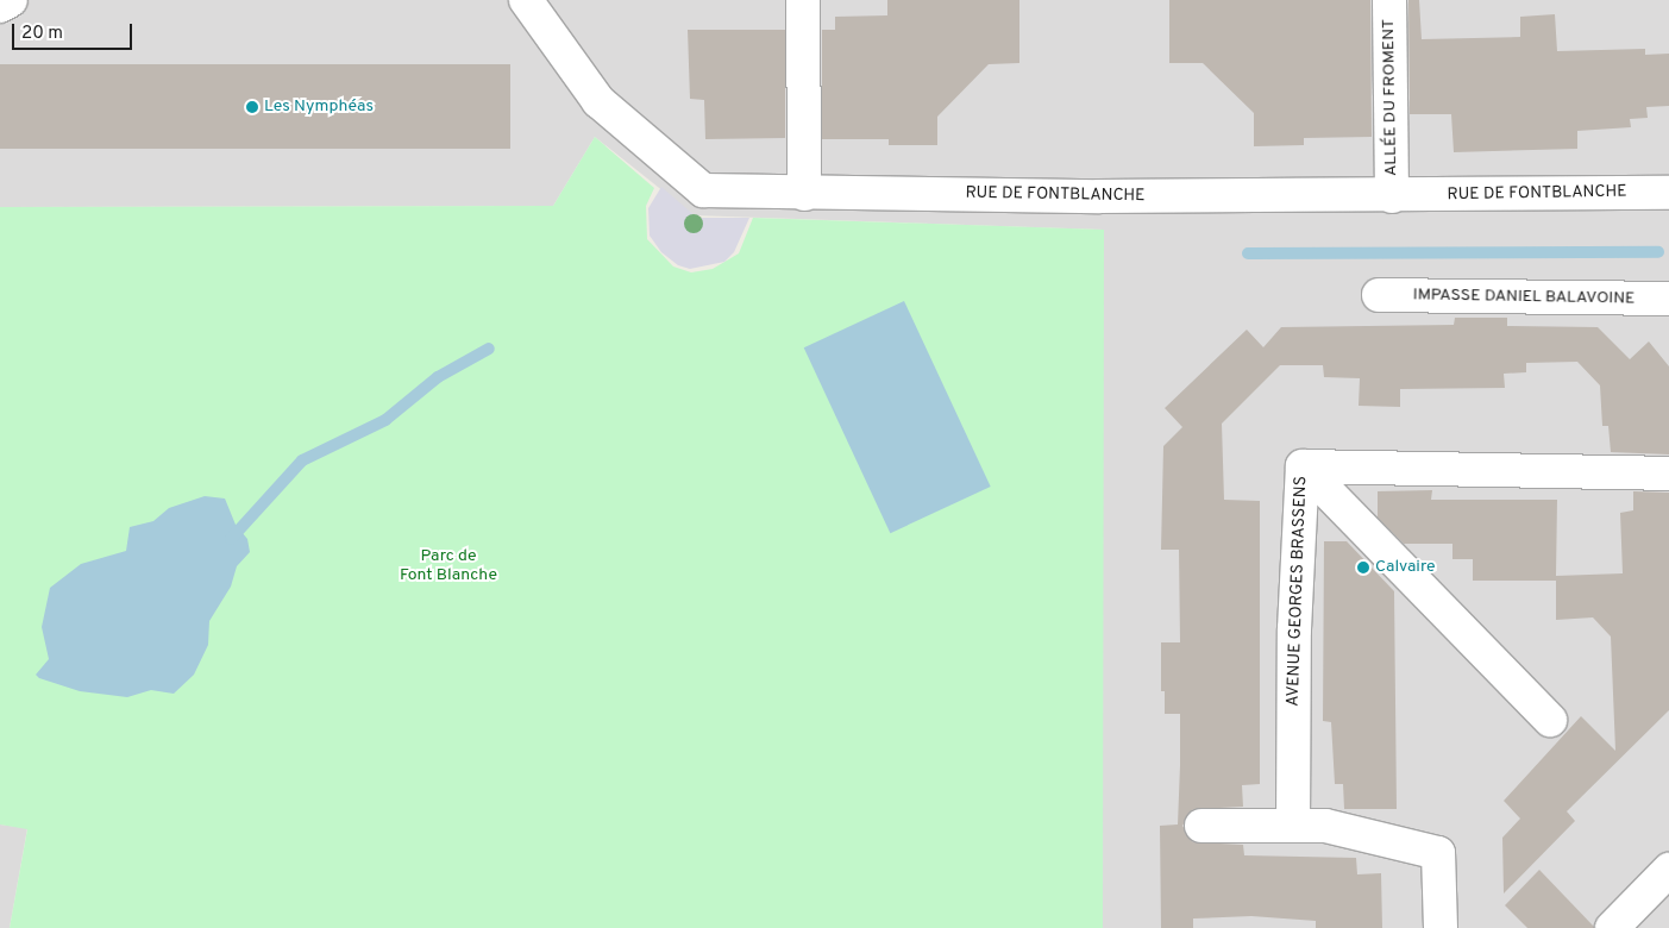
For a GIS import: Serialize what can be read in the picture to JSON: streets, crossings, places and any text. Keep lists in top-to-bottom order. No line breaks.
{"streets":{"street":["ALLÉE DU FROMENT","RUE DE FONTBLANCHE","IMPASSE DANIEL BALAVOINE","AVENUE GEORGES BRASSENS"]},"crossings":[["ALLÉE DU FROMENT","RUE DE FONTBLANCHE"]],"parks":["Parc de Font Blanche"],"places":["Les Nymphéas","Calvaire"],"scale_bar":"20 m"}
